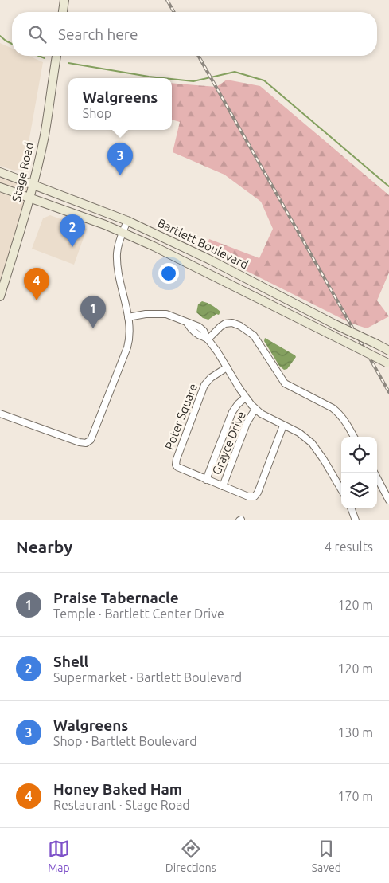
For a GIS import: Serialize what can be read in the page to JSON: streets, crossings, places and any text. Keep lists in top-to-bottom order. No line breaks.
{"streets":{"main road":["Stage Road","Bartlett Boulevard"],"street":["Poter Square","Grayce Drive"]},"crossings":[["Stage Road","Bartlett Boulevard"],["Poter Square","Grayce Drive"]],"page":{"search":"Search here","popup":["Walgreens","Shop"],"pins":["3","2","4","1"],"heading":["Nearby","4 results"],"list":[{"mark":"1","name":"Praise Tabernacle","note":"Temple · Bartlett Center Drive","value":"120 m"},{"mark":"2","name":"Shell","note":"Supermarket · Bartlett Boulevard","value":"120 m"},{"mark":"3","name":"Walgreens","note":"Shop · Bartlett Boulevard","value":"130 m"},{"mark":"4","name":"Honey Baked Ham","note":"Restaurant · Stage Road","value":"170 m"}],"nav":["Map","Directions","Saved"]}}
